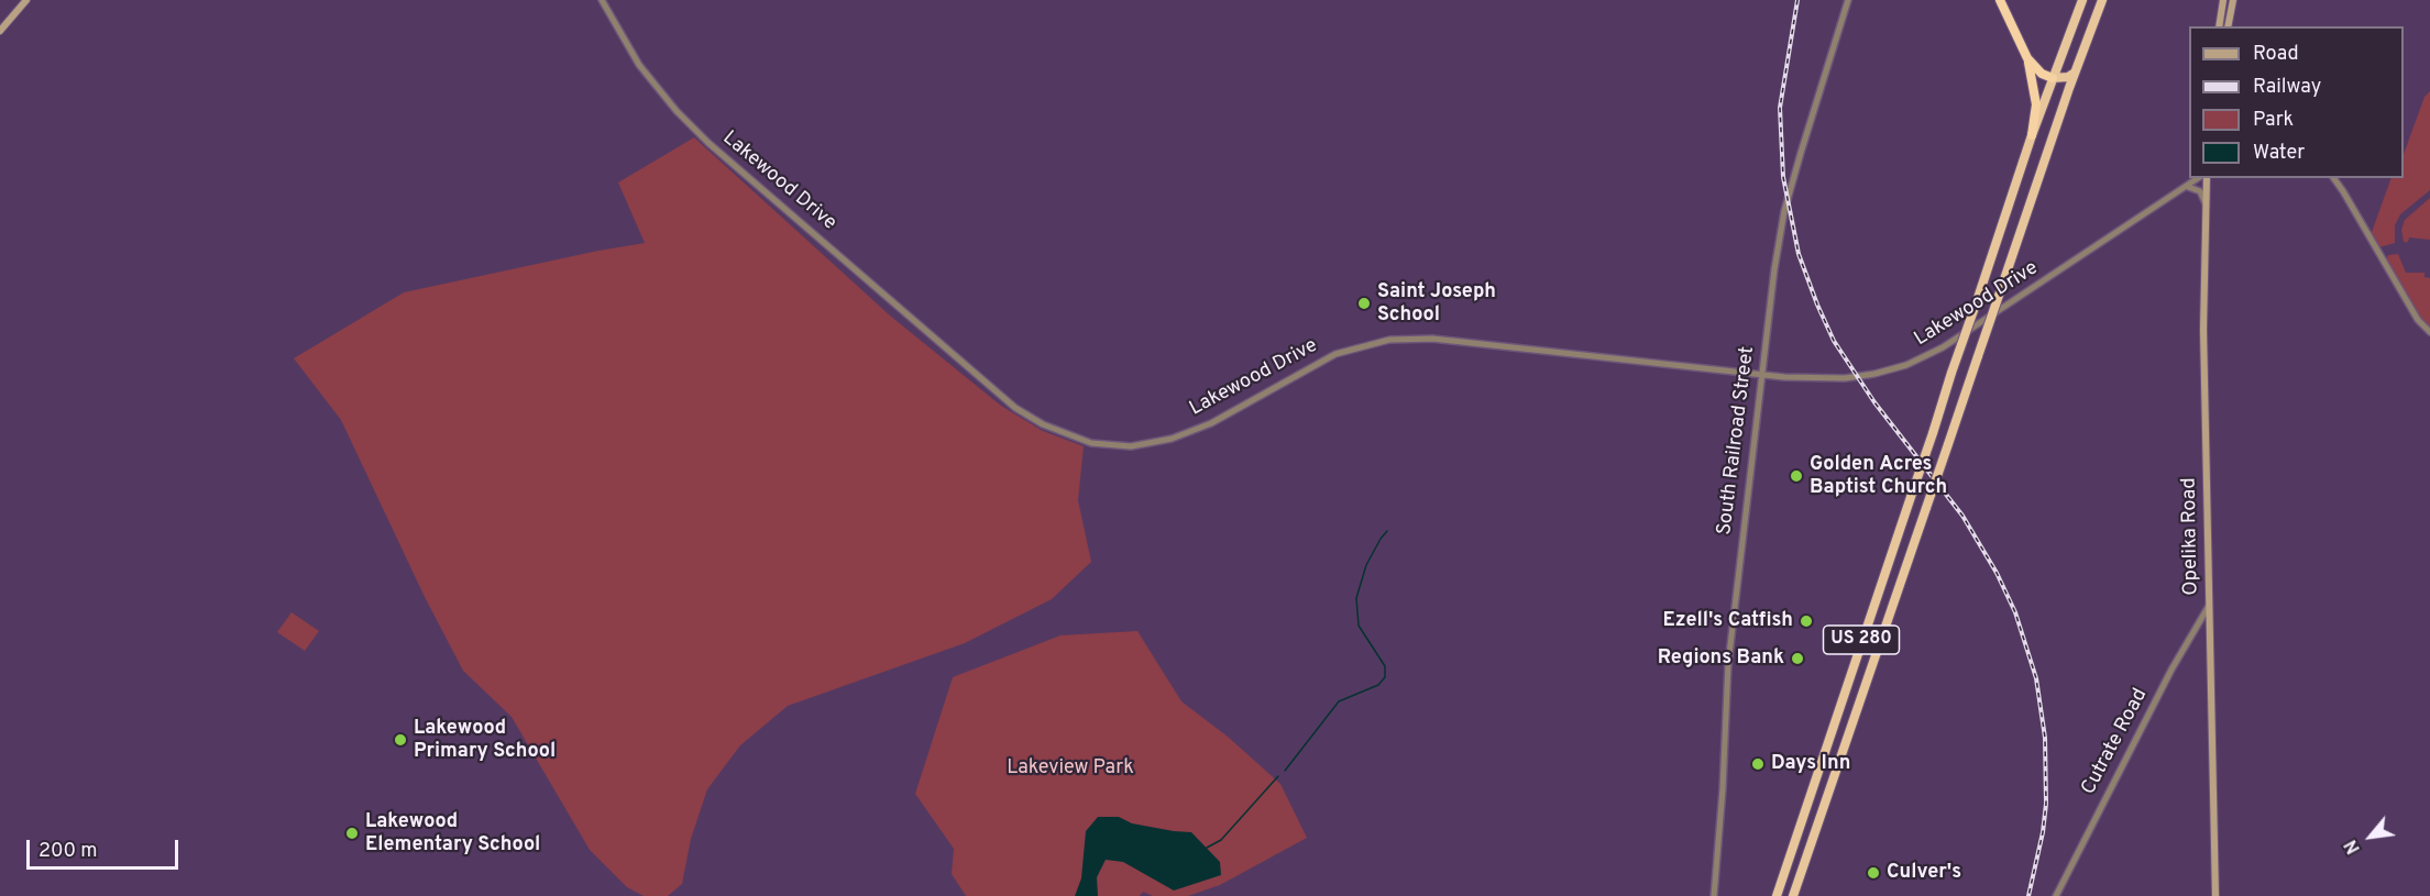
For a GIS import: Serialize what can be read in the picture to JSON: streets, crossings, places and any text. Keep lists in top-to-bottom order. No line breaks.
{"streets":{"highway":["US 280"],"main road":["Opelika Road"],"street":["Lakewood Drive","South Railroad Street","Cutrate Road"]},"crossings":[["Lakewood Drive","South Railroad Street"],["Opelika Road","Cutrate Road"]],"parks":["Lakeview Park"],"places":["Saint Joseph School","Golden Acres Baptist Church","Ezell's Catfish","Regions Bank","Lakewood Primary School","Days Inn","Lakewood Elementary School","Culver's"],"legend":["Road","Railway","Park","Water"],"scale_bar":"200 m","north":"bottom left"}
